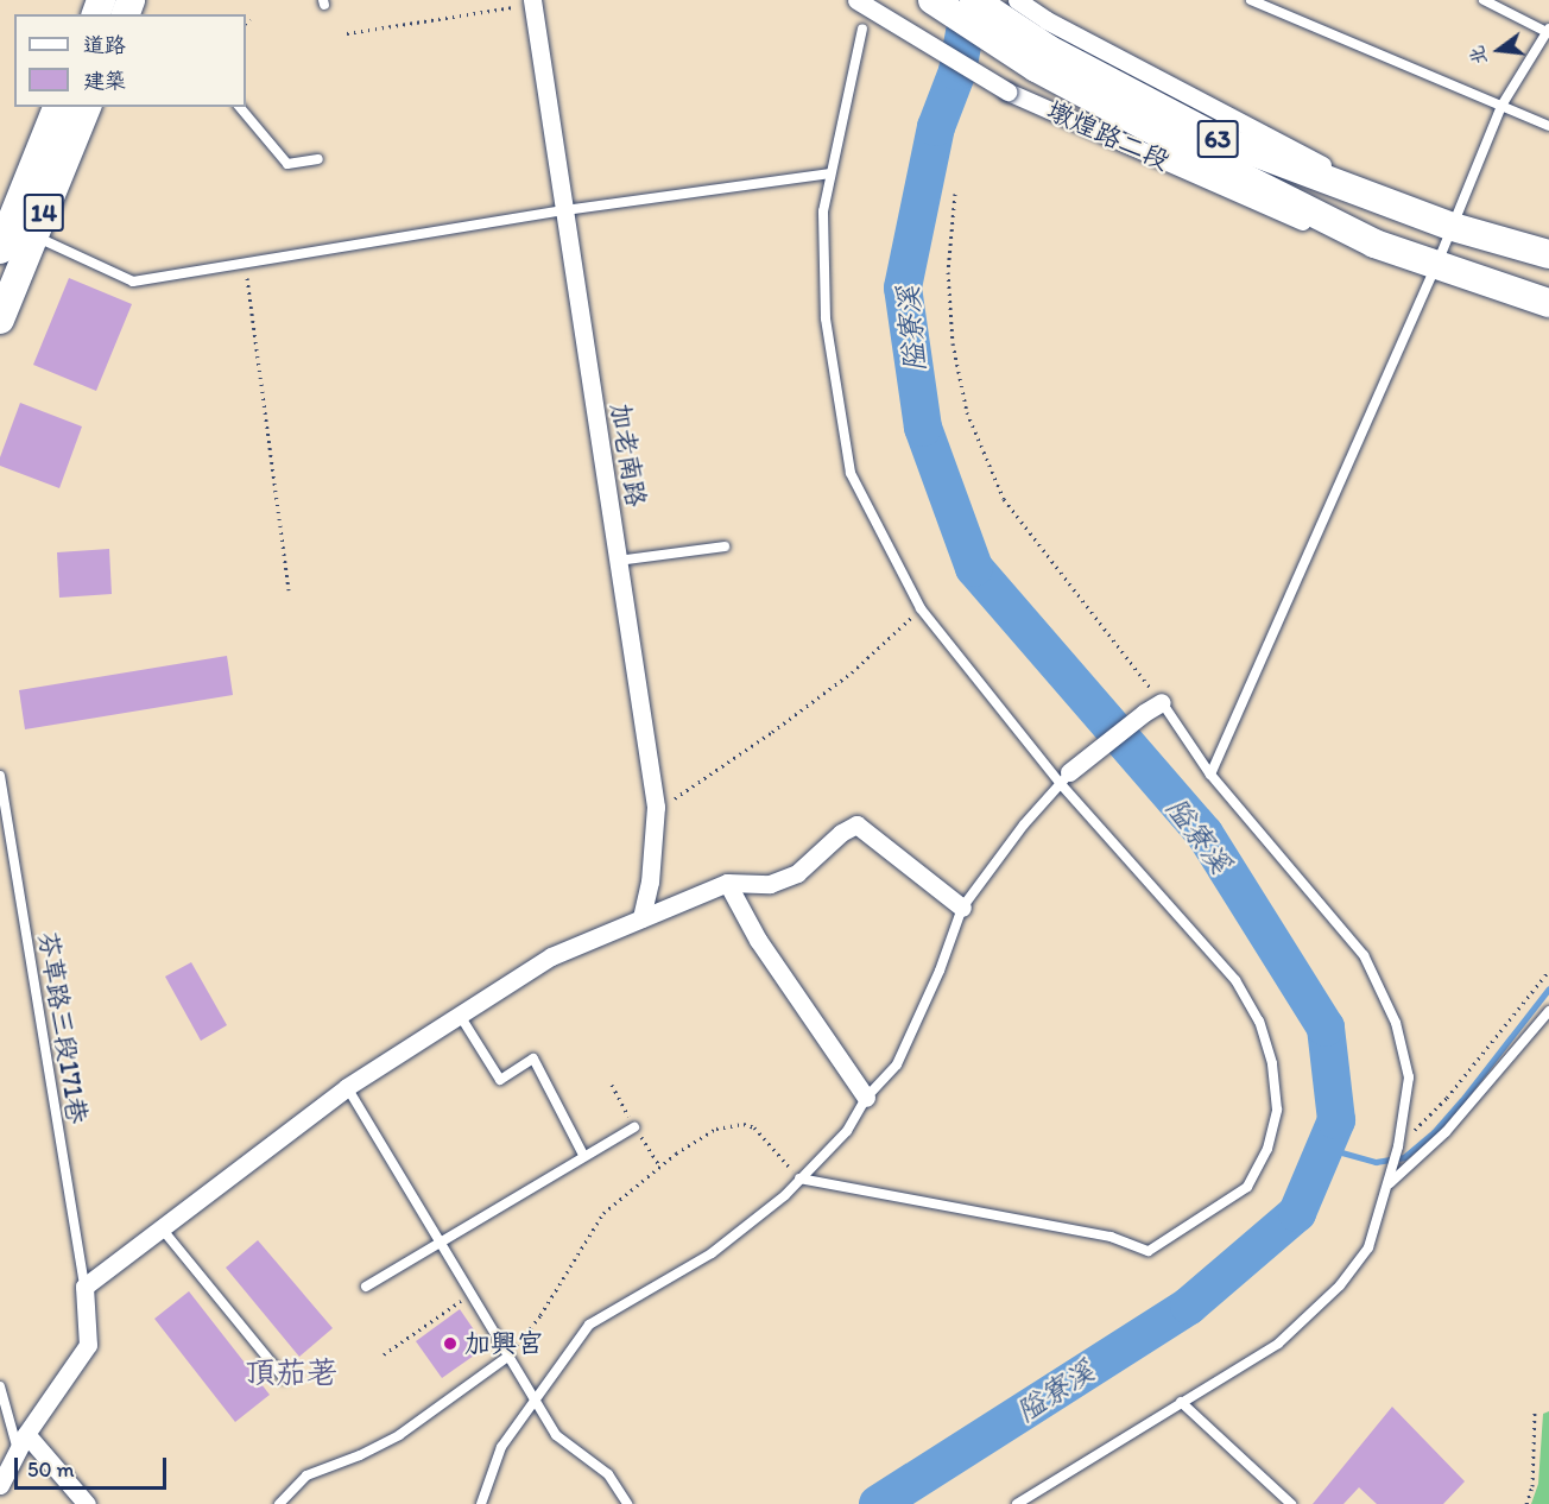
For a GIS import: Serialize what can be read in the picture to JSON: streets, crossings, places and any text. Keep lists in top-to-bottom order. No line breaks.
{"streets":{"main road":["墩煌路二段","63","14"],"street":["加老南路"],"lane":["芬草路三段171巷"]},"crossings":[["墩煌路二段","63"]],"districts":["頂茄荖"],"water":["隘寮溪"],"places":["加興宮"],"legend":["道路","建築"],"scale_bar":"50 m","north":"left"}
